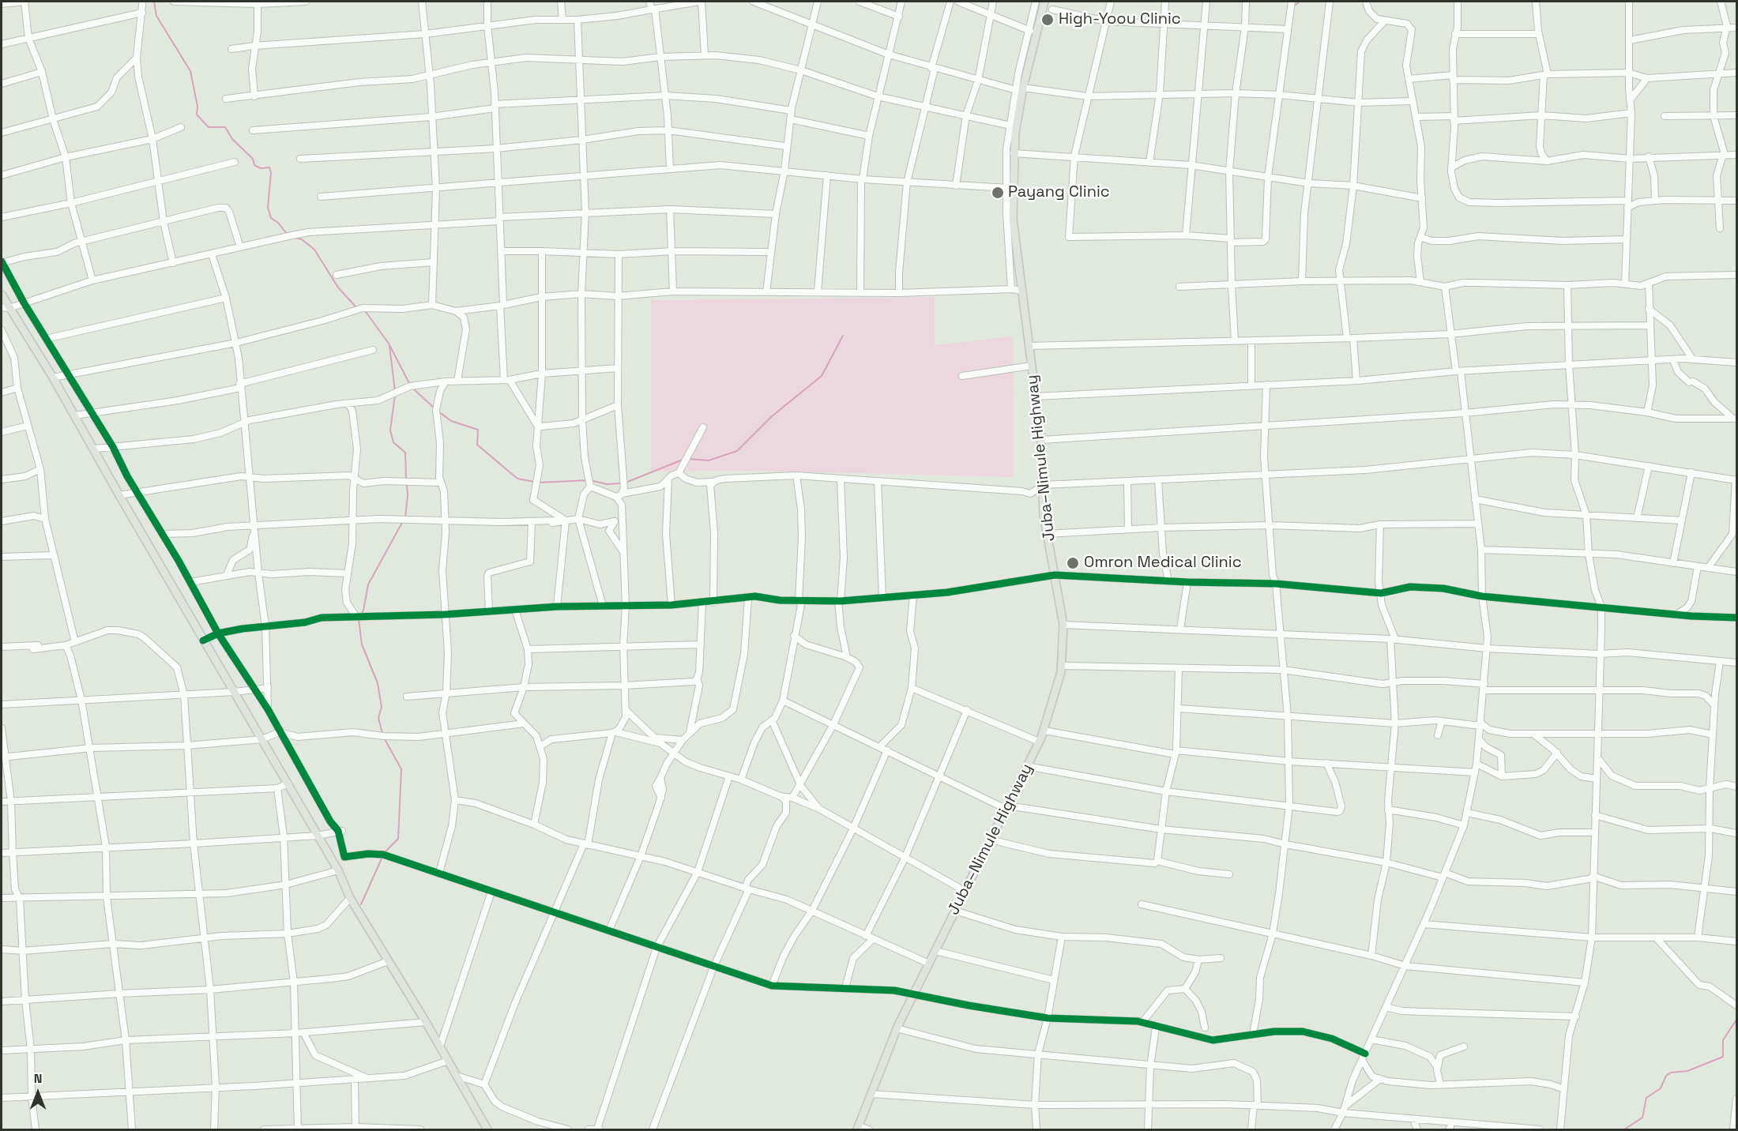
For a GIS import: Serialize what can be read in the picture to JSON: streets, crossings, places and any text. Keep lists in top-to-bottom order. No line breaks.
{"streets":{"main road":["Juba–Nimule Highway"]},"places":["High-Yoou Clinic","Payang Clinic","Omron Medical Clinic"],"north":"top"}
